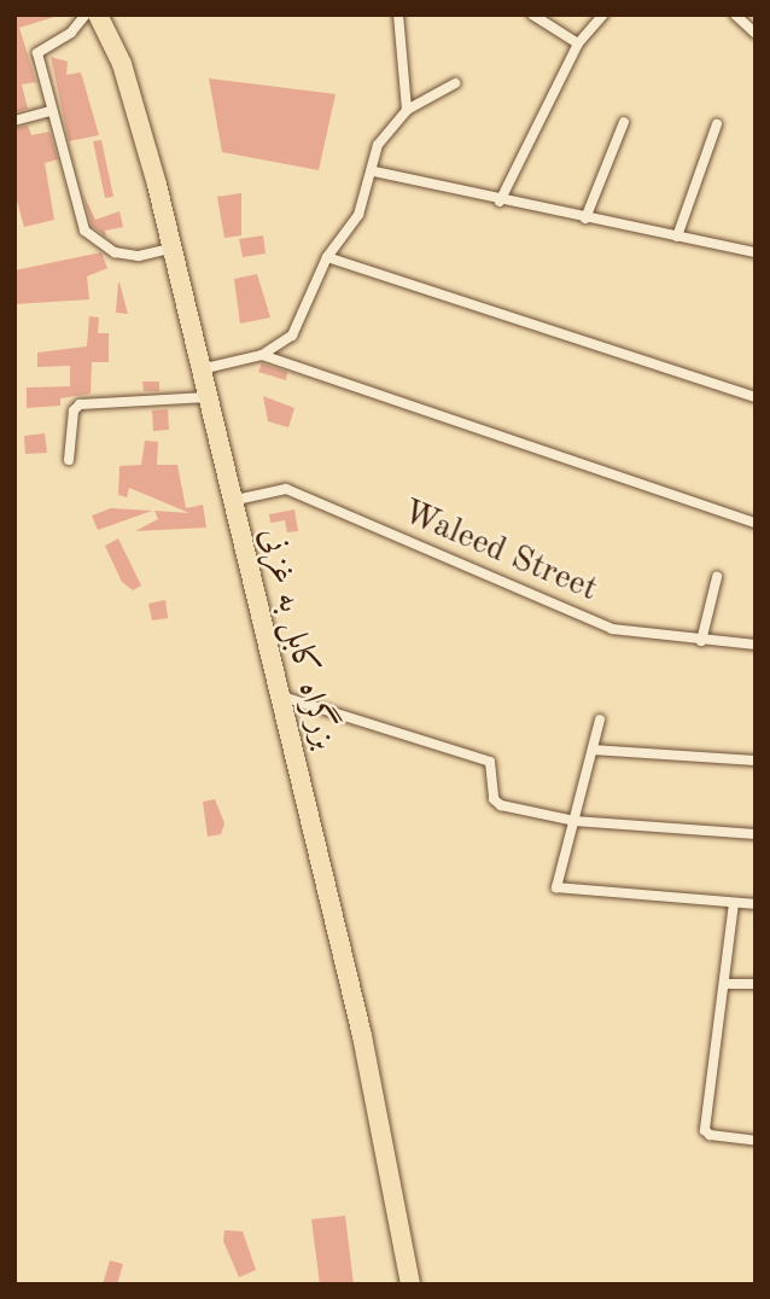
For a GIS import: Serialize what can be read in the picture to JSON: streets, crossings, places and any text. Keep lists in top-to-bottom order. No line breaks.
{"streets":{"highway":["بزرگراه کابل به غزنی"],"street":["Waleed Street"]},"crossings":[["Waleed Street","بزرگراه کابل به غزنی"]]}
